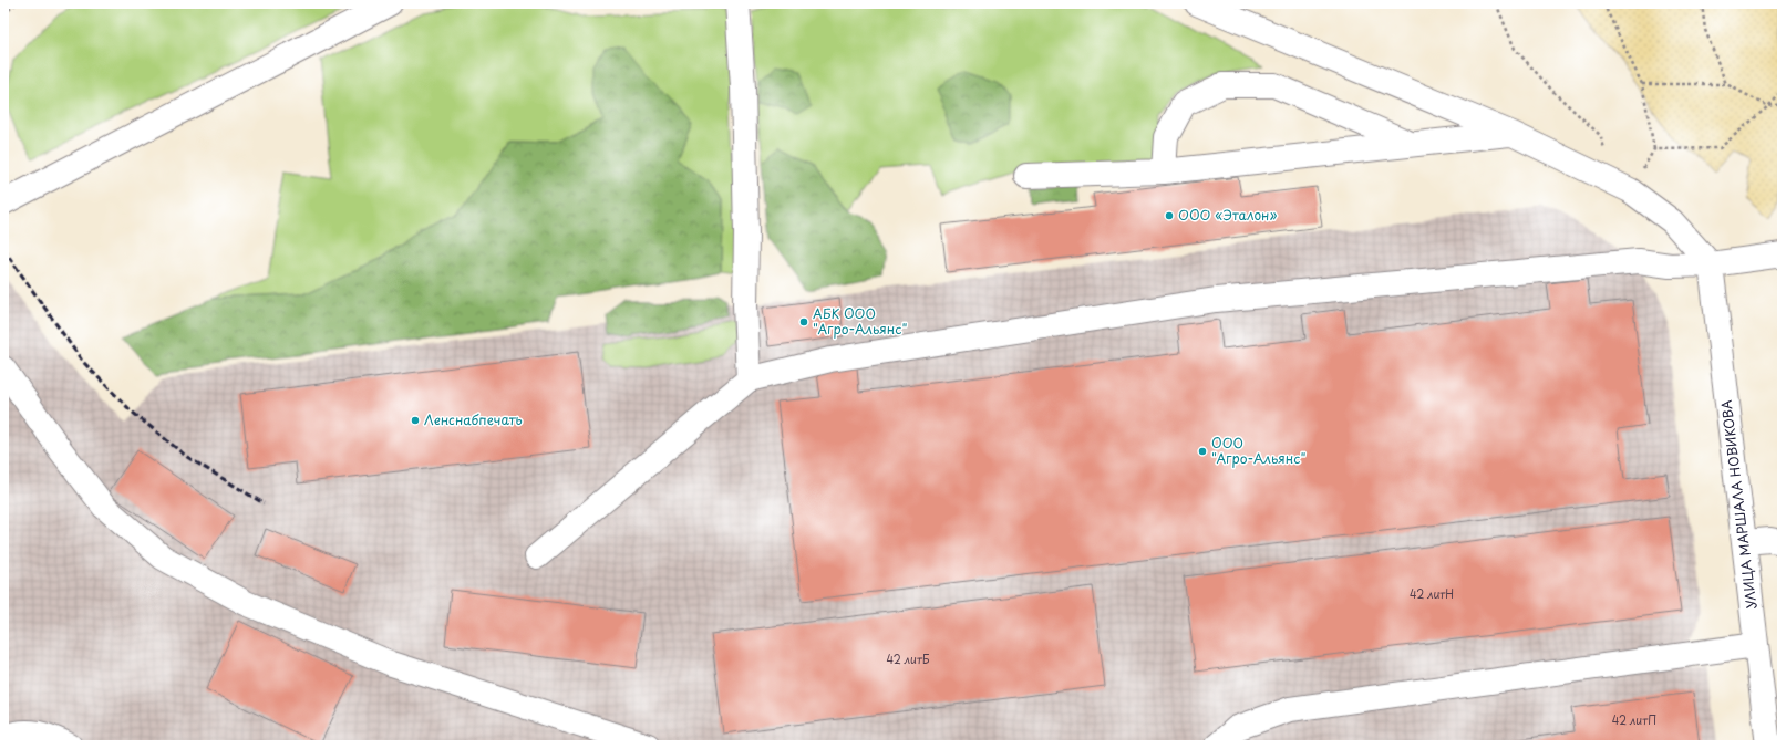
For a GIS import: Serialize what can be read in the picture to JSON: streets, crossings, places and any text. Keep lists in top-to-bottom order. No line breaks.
{"streets":{"street":["УЛИЦА МАРШАЛА НОВИКОВА"]},"places":["ООО «Эталон»","АБК ООО \"Агро-Альянс\"","Ленснабпечать","ООО \"Агро-Альянс\""],"house_numbers":["42 литН","42 литБ","42 литП"]}
